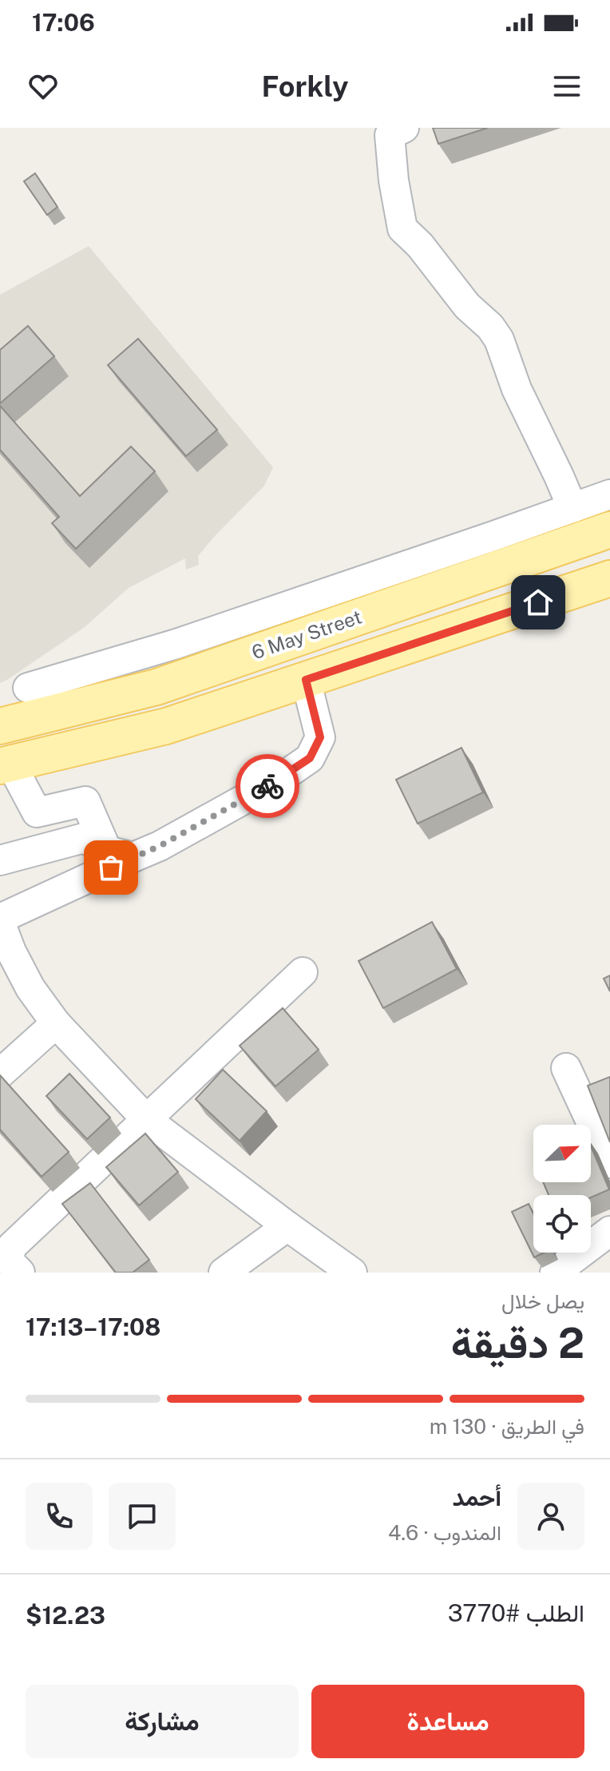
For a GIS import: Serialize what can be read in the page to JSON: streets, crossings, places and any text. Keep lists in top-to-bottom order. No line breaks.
{"streets":{"main road":["6 May Street"]},"north":"top right","page":{"status":"17:06","header":"Forkly","heading":["2 دقيقة","يصل خلال","17:08–17:13"],"panel":["أحمد","المندوب · 4.6","الطلب #3770","$12.23"],"bar":"في الطريق · 130 m","buttons":["مساعدة","مشاركة"]}}
